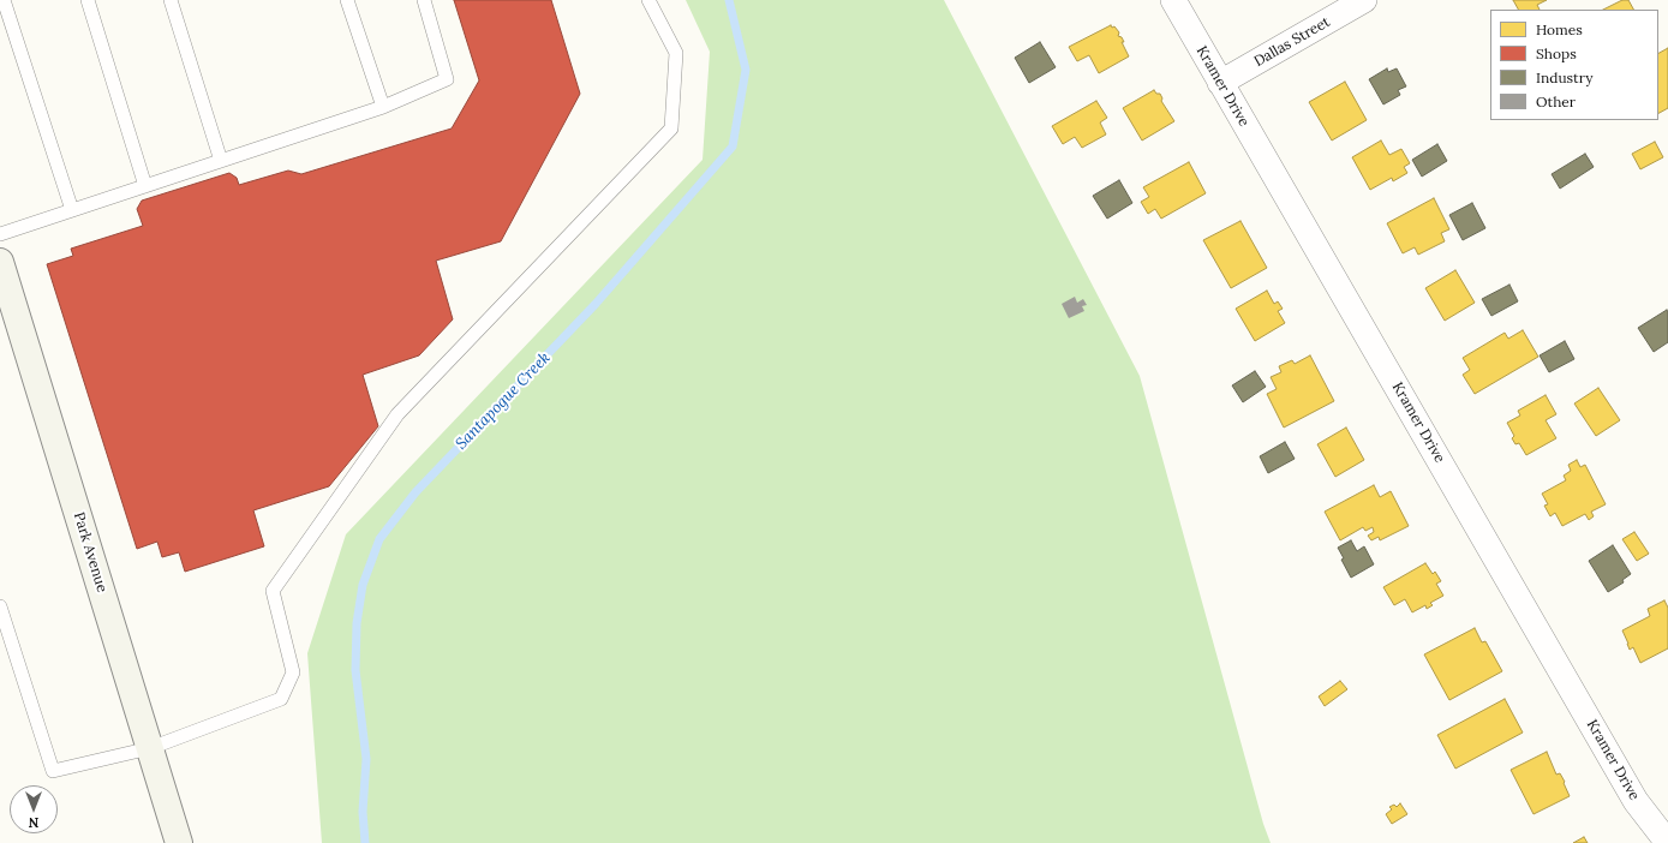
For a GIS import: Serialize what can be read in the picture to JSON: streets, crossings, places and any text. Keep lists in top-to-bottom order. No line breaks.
{"streets":{"street":["Dallas Street","Kramer Drive","Park Avenue"]},"crossings":[["Dallas Street","Kramer Drive"]],"water":["Santapogue Creek"],"legend":["Homes","Shops","Industry","Other"],"north":"bottom"}
